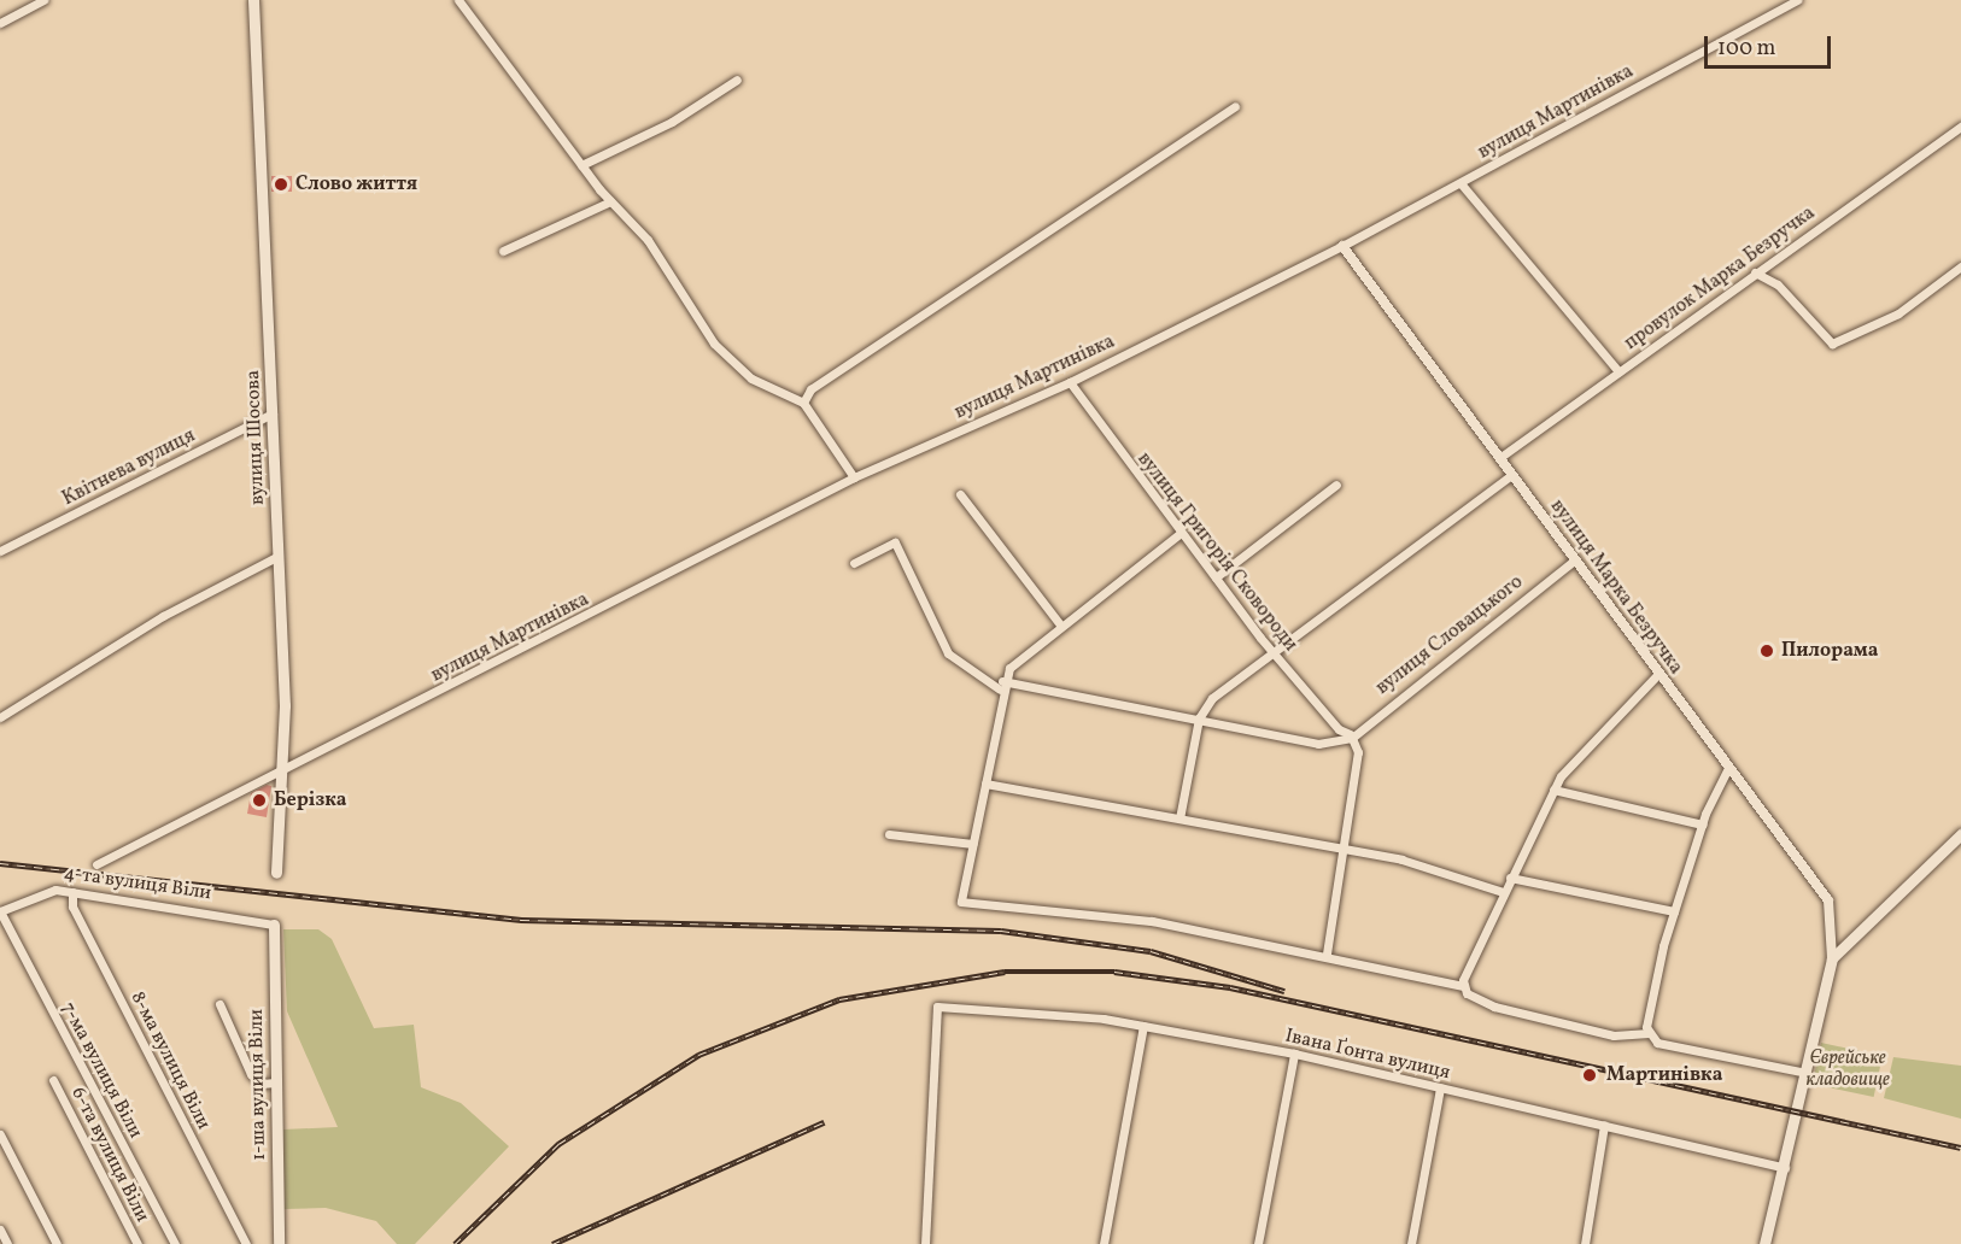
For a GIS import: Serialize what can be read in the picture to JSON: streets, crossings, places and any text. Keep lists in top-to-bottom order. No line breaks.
{"streets":{"main road":["вулиця Шосова","1-ша вулиця Віли"],"street":["вулиця Мартинівка","провулок Марка Безручка","Квітнева вулиця","вулиця Григорія Сковороди","вулиця Марка Безручка","вулиця Словацького","4-та вулиця Віли","Івана Ґонта вулиця","8-ма вулиця Віли","7-ма вулиця Віли","6-та вулиця Віли"]},"crossings":[["вулиця Мартинівка","вулиця Шосова"],["вулиця Мартинівка","вулиця Григорія Сковороди"],["вулиця Мартинівка","вулиця Марка Безручка"],["провулок Марка Безручка","вулиця Марка Безручка"],["вулиця Шосова","Квітнева вулиця"],["вулиця Григорія Сковороди","вулиця Словацького"],["вулиця Марка Безручка","вулиця Словацького"],["4-та вулиця Віли","8-ма вулиця Віли"],["4-та вулиця Віли","7-ма вулиця Віли"],["4-та вулиця Віли","1-ша вулиця Віли"]],"parks":["Єврейське кладовище"],"places":["Слово життя","Пилорама","Берізка","Мартинівка"],"scale_bar":"100 m"}
